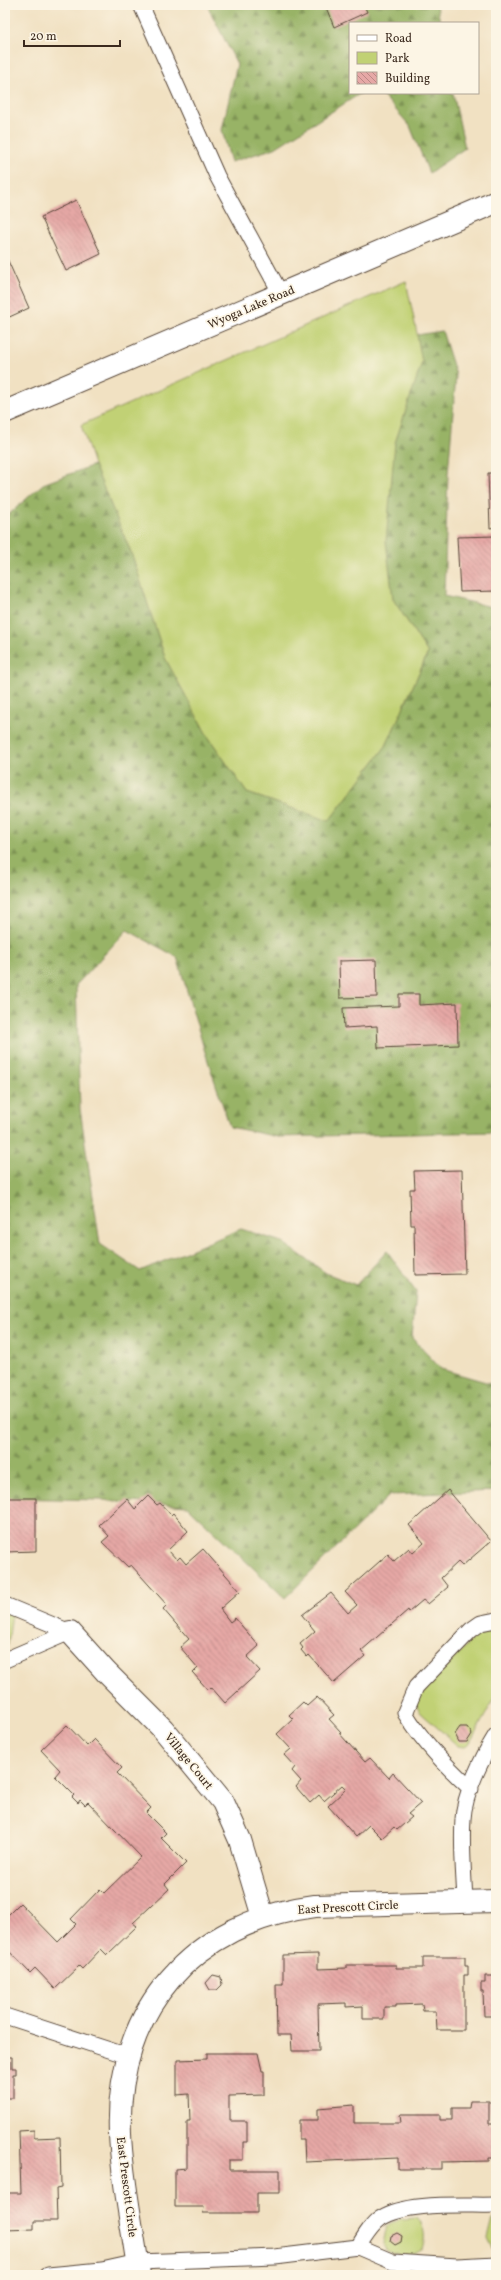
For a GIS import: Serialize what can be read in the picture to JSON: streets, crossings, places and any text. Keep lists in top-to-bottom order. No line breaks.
{"streets":{"street":["Wyoga Lake Road","Village Court","East Prescott Circle"]},"crossings":[["Village Court","East Prescott Circle"]],"legend":["Road","Park","Building"],"scale_bar":"20 m"}
